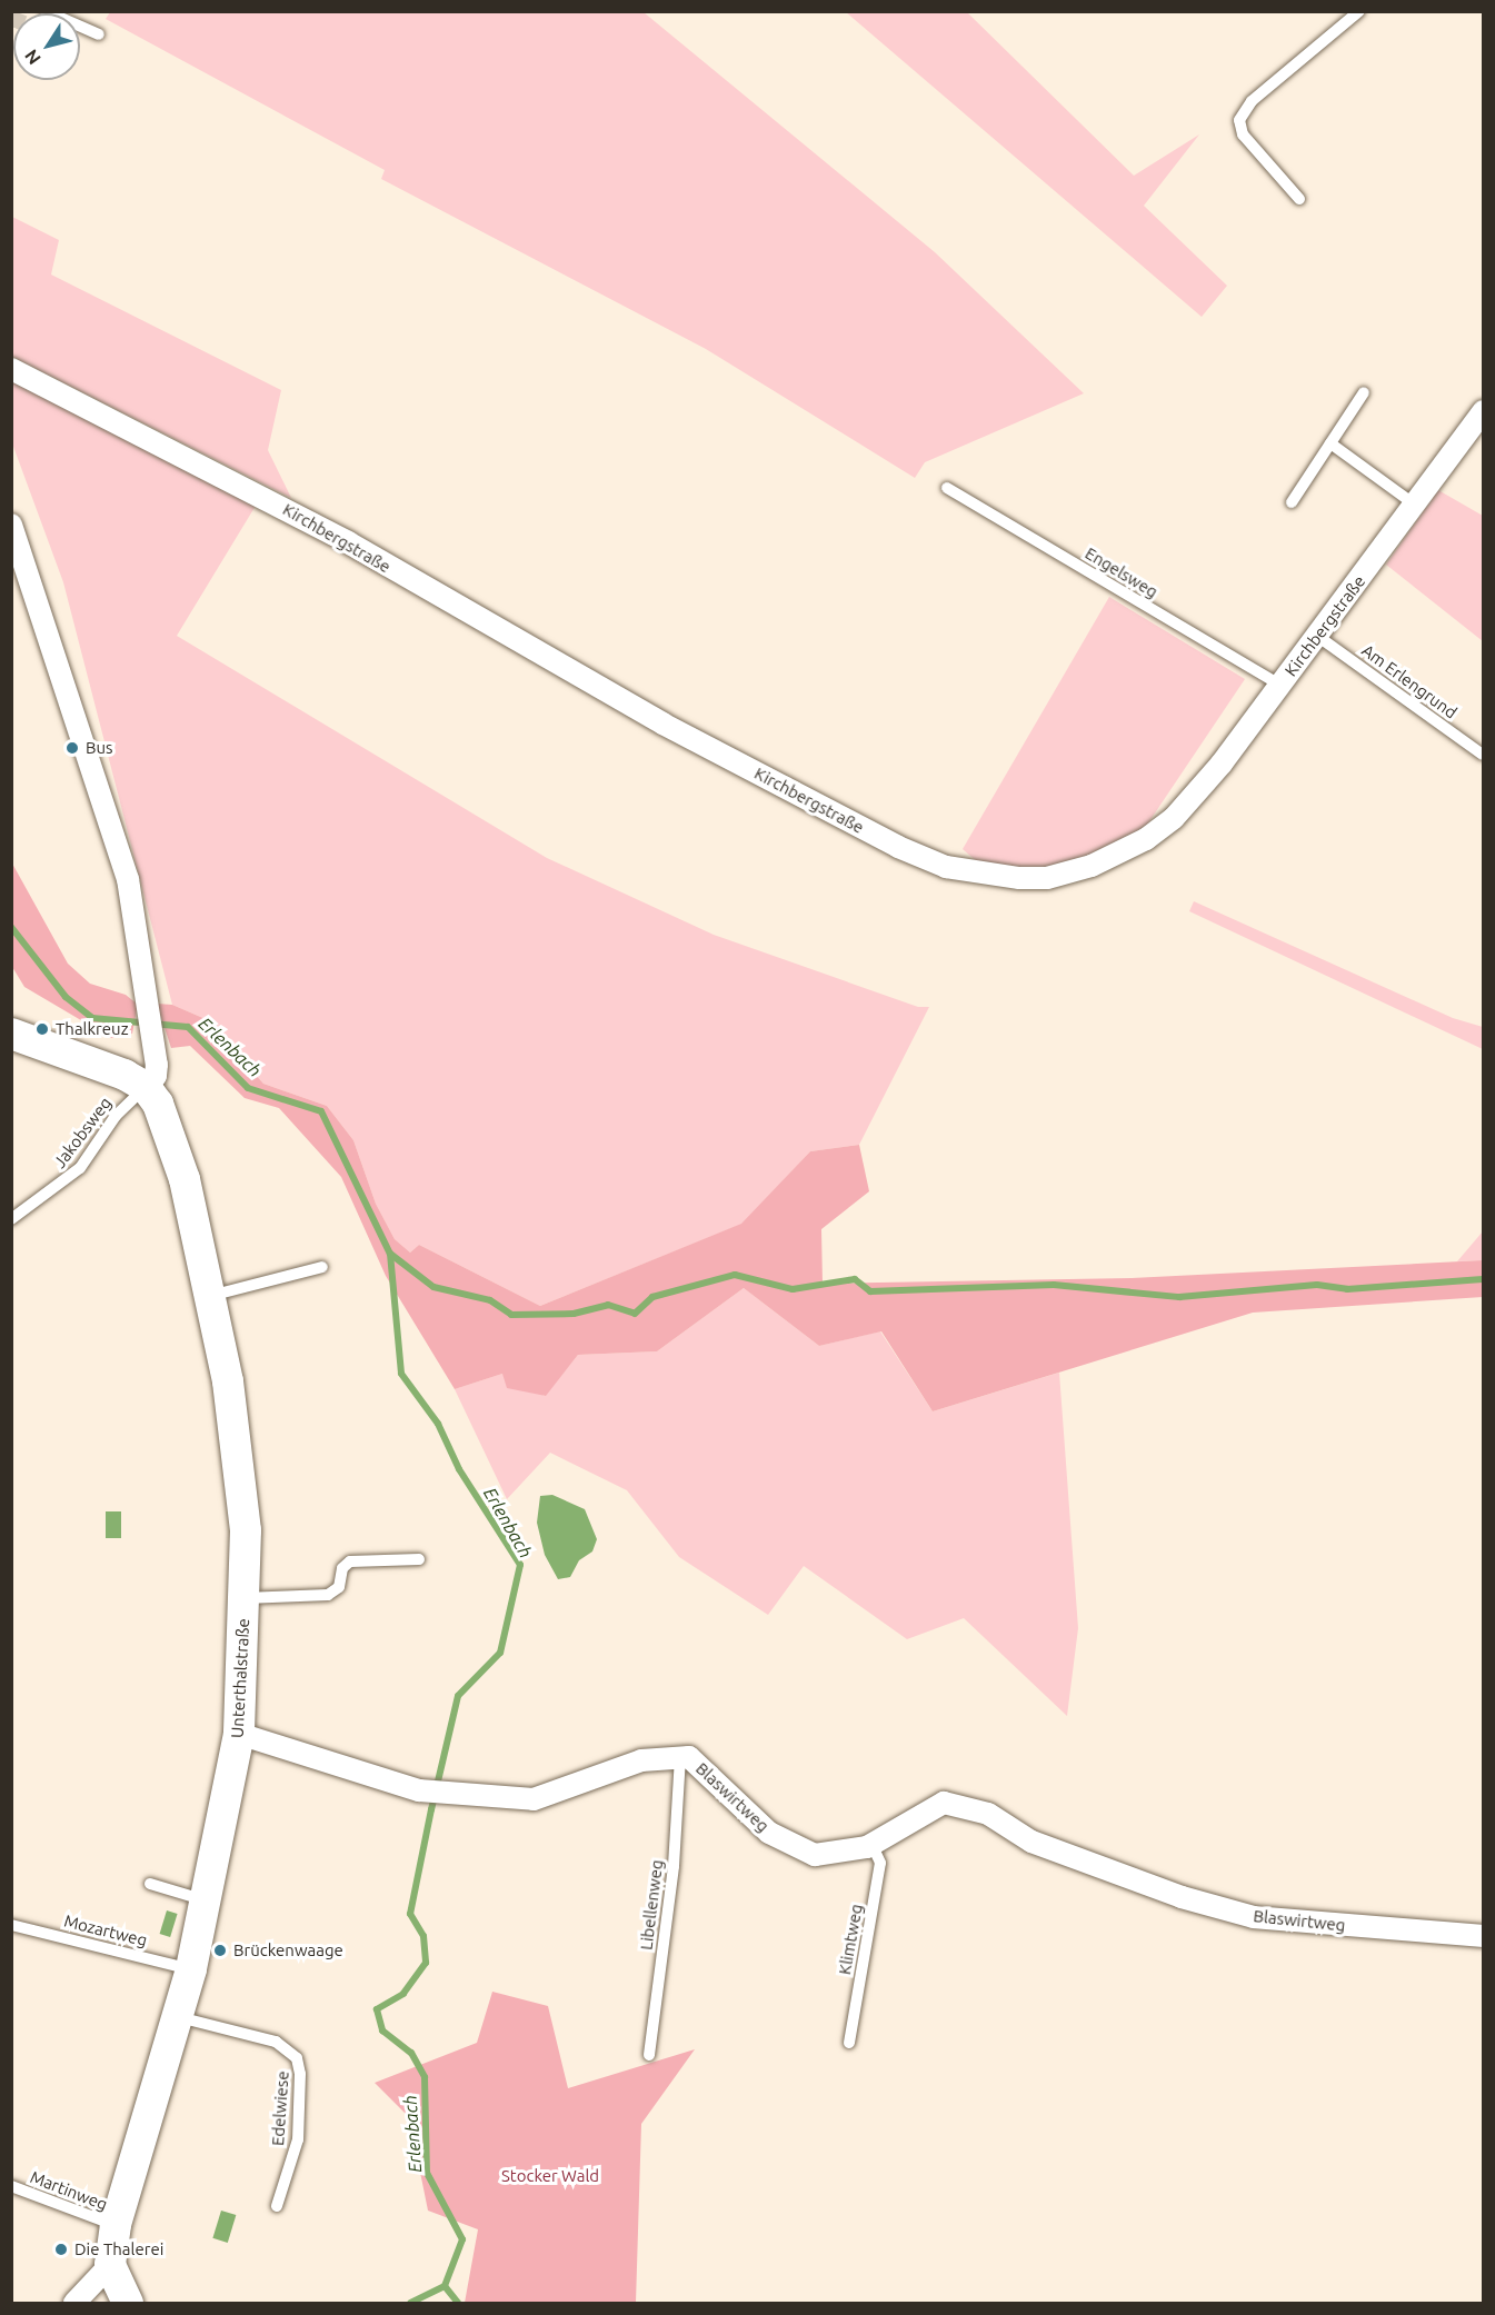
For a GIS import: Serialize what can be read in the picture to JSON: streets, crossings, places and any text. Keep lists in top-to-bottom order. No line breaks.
{"streets":{"street":["Kirchbergstraße","Unterthalstraße","Blaswirtweg"],"lane":["Engelsweg","Am Erlengrund","Jakobsweg","Libellenweg","Mozartweg","Klimtweg","Edelwiese","Martinweg"]},"crossings":[["Kirchbergstraße","Engelsweg"],["Kirchbergstraße","Am Erlengrund"],["Jakobsweg","Unterthalstraße"],["Unterthalstraße","Blaswirtweg"],["Unterthalstraße","Mozartweg"],["Unterthalstraße","Edelwiese"],["Unterthalstraße","Martinweg"],["Blaswirtweg","Libellenweg"],["Blaswirtweg","Klimtweg"]],"water":["Erlenbach"],"parks":["Stocker Wald"],"places":["Bus","Thalkreuz","Brückenwaage","Die Thalerei"],"north":"bottom left"}
